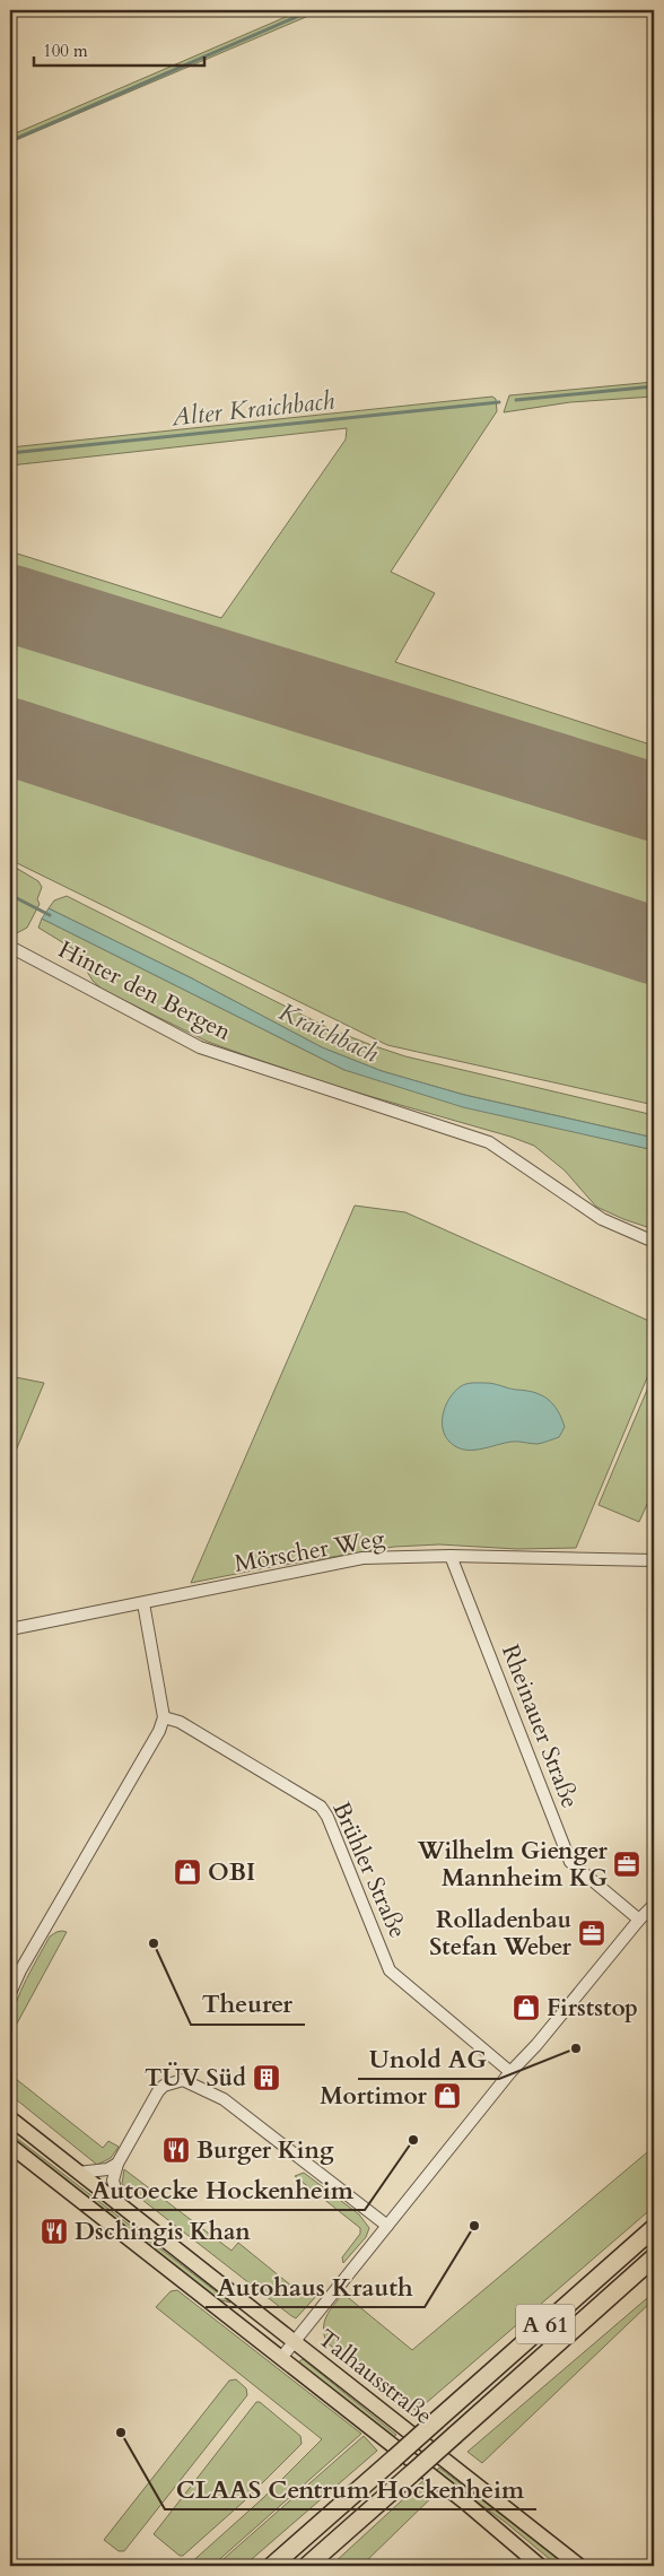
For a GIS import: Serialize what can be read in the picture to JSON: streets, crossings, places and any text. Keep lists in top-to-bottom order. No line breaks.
{"streets":{"highway":["A 61"],"main road":["Talhausstraße"],"street":["Hinter den Bergen","Mörscher Weg","Rheinauer Straße","Brühler Straße"]},"crossings":[["Mörscher Weg","Rheinauer Straße"]],"water":["Alter Kraichbach","Kraichbach"],"places":{"office":["Wilhelm Gienger Mannheim KG","Rolladenbau Stefan Weber"],"shop":["OBI","Firststop","Mortimor"],"other":["Theurer","Unold AG","Autoecke Hockenheim","Autohaus Krauth","CLAAS Centrum Hockenheim"],"building":["TÜV Süd"],"restaurant":["Burger King","Dschingis Khan"]},"scale_bar":"100 m"}
